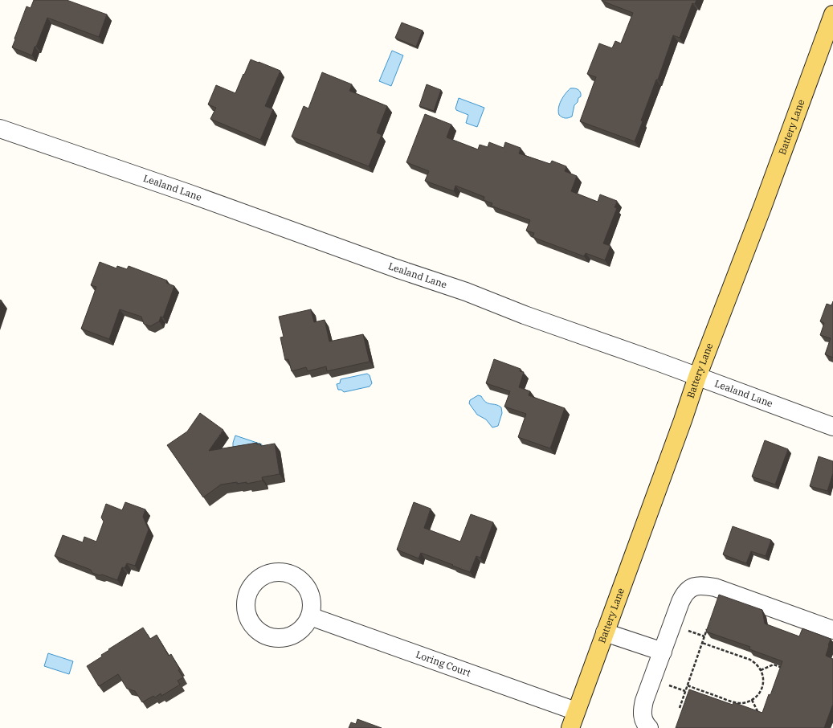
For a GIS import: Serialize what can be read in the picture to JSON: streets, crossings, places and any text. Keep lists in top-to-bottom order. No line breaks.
{"streets":{"main road":["Battery Lane"],"street":["Lealand Lane","Loring Court"]},"crossings":[["Battery Lane","Lealand Lane"],["Battery Lane","Loring Court"]]}
